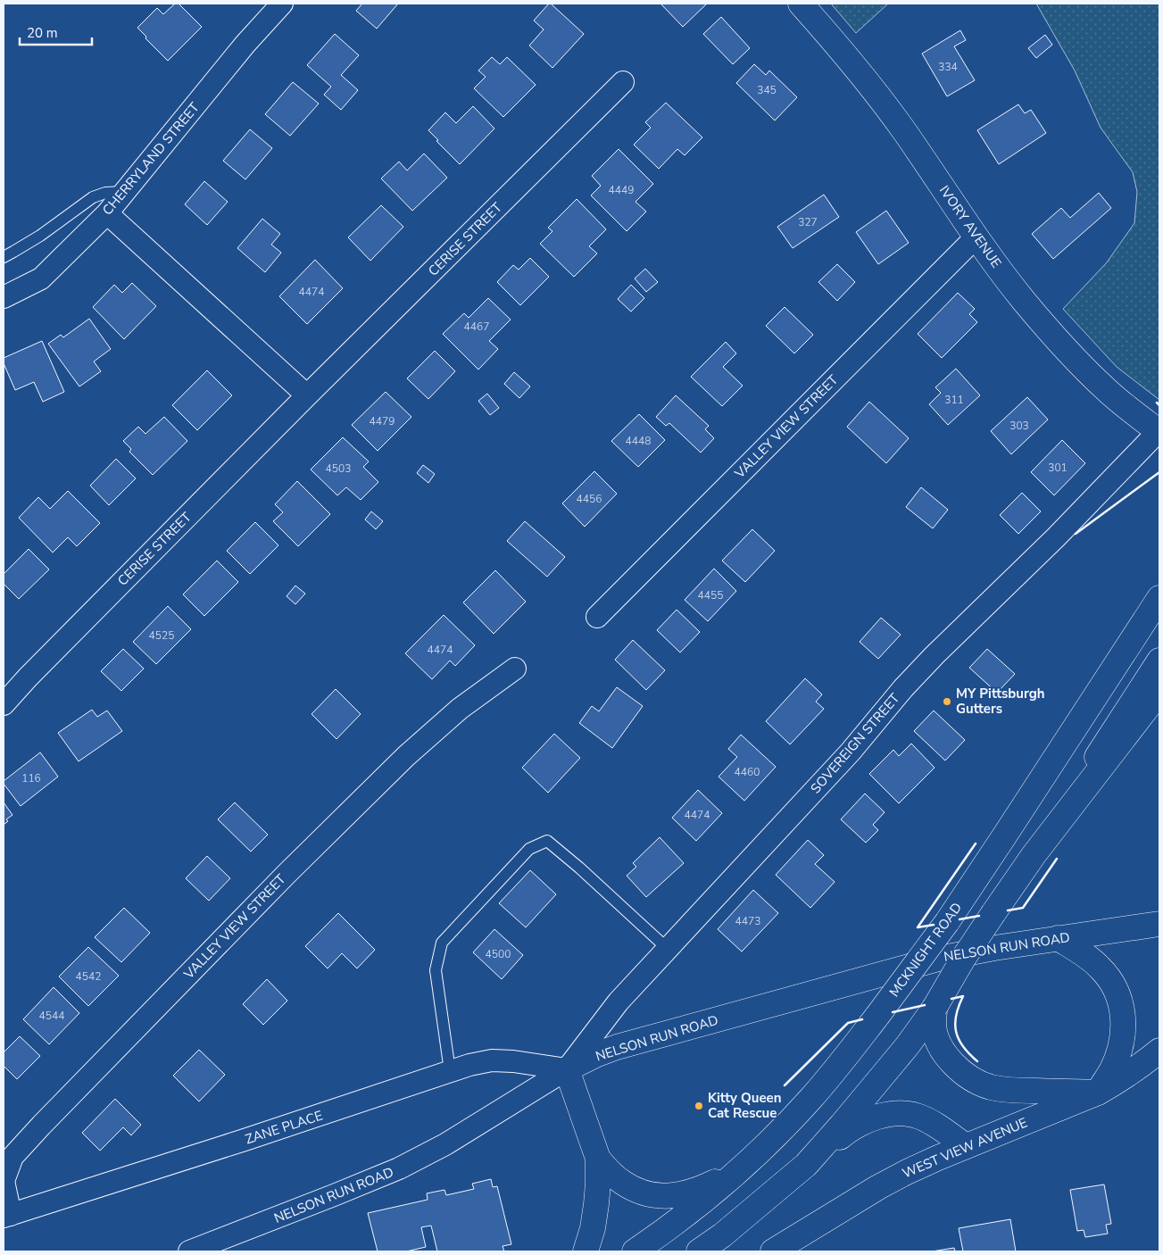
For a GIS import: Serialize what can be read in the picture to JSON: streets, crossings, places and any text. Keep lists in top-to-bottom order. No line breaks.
{"streets":{"main road":["IVORY AVENUE","NELSON RUN ROAD","MCKNIGHT ROAD","WEST VIEW AVENUE"],"street":["CHERRYLAND STREET","CERISE STREET","VALLEY VIEW STREET","SOVEREIGN STREET","ZANE PLACE"]},"crossings":[["IVORY AVENUE","VALLEY VIEW STREET"],["IVORY AVENUE","SOVEREIGN STREET"],["VALLEY VIEW STREET","ZANE PLACE"],["SOVEREIGN STREET","NELSON RUN ROAD"],["SOVEREIGN STREET","ZANE PLACE"],["NELSON RUN ROAD","ZANE PLACE"]],"places":["MY Pittsburgh Gutters","Kitty Queen Cat Rescue"],"house_numbers":["334","345","4449","327","4474","4467","311","4479","303","4448","301","4503","4456","4455","4525","4474","4460","116","4474","4473","4500","4542","4544"],"scale_bar":"20 m"}
